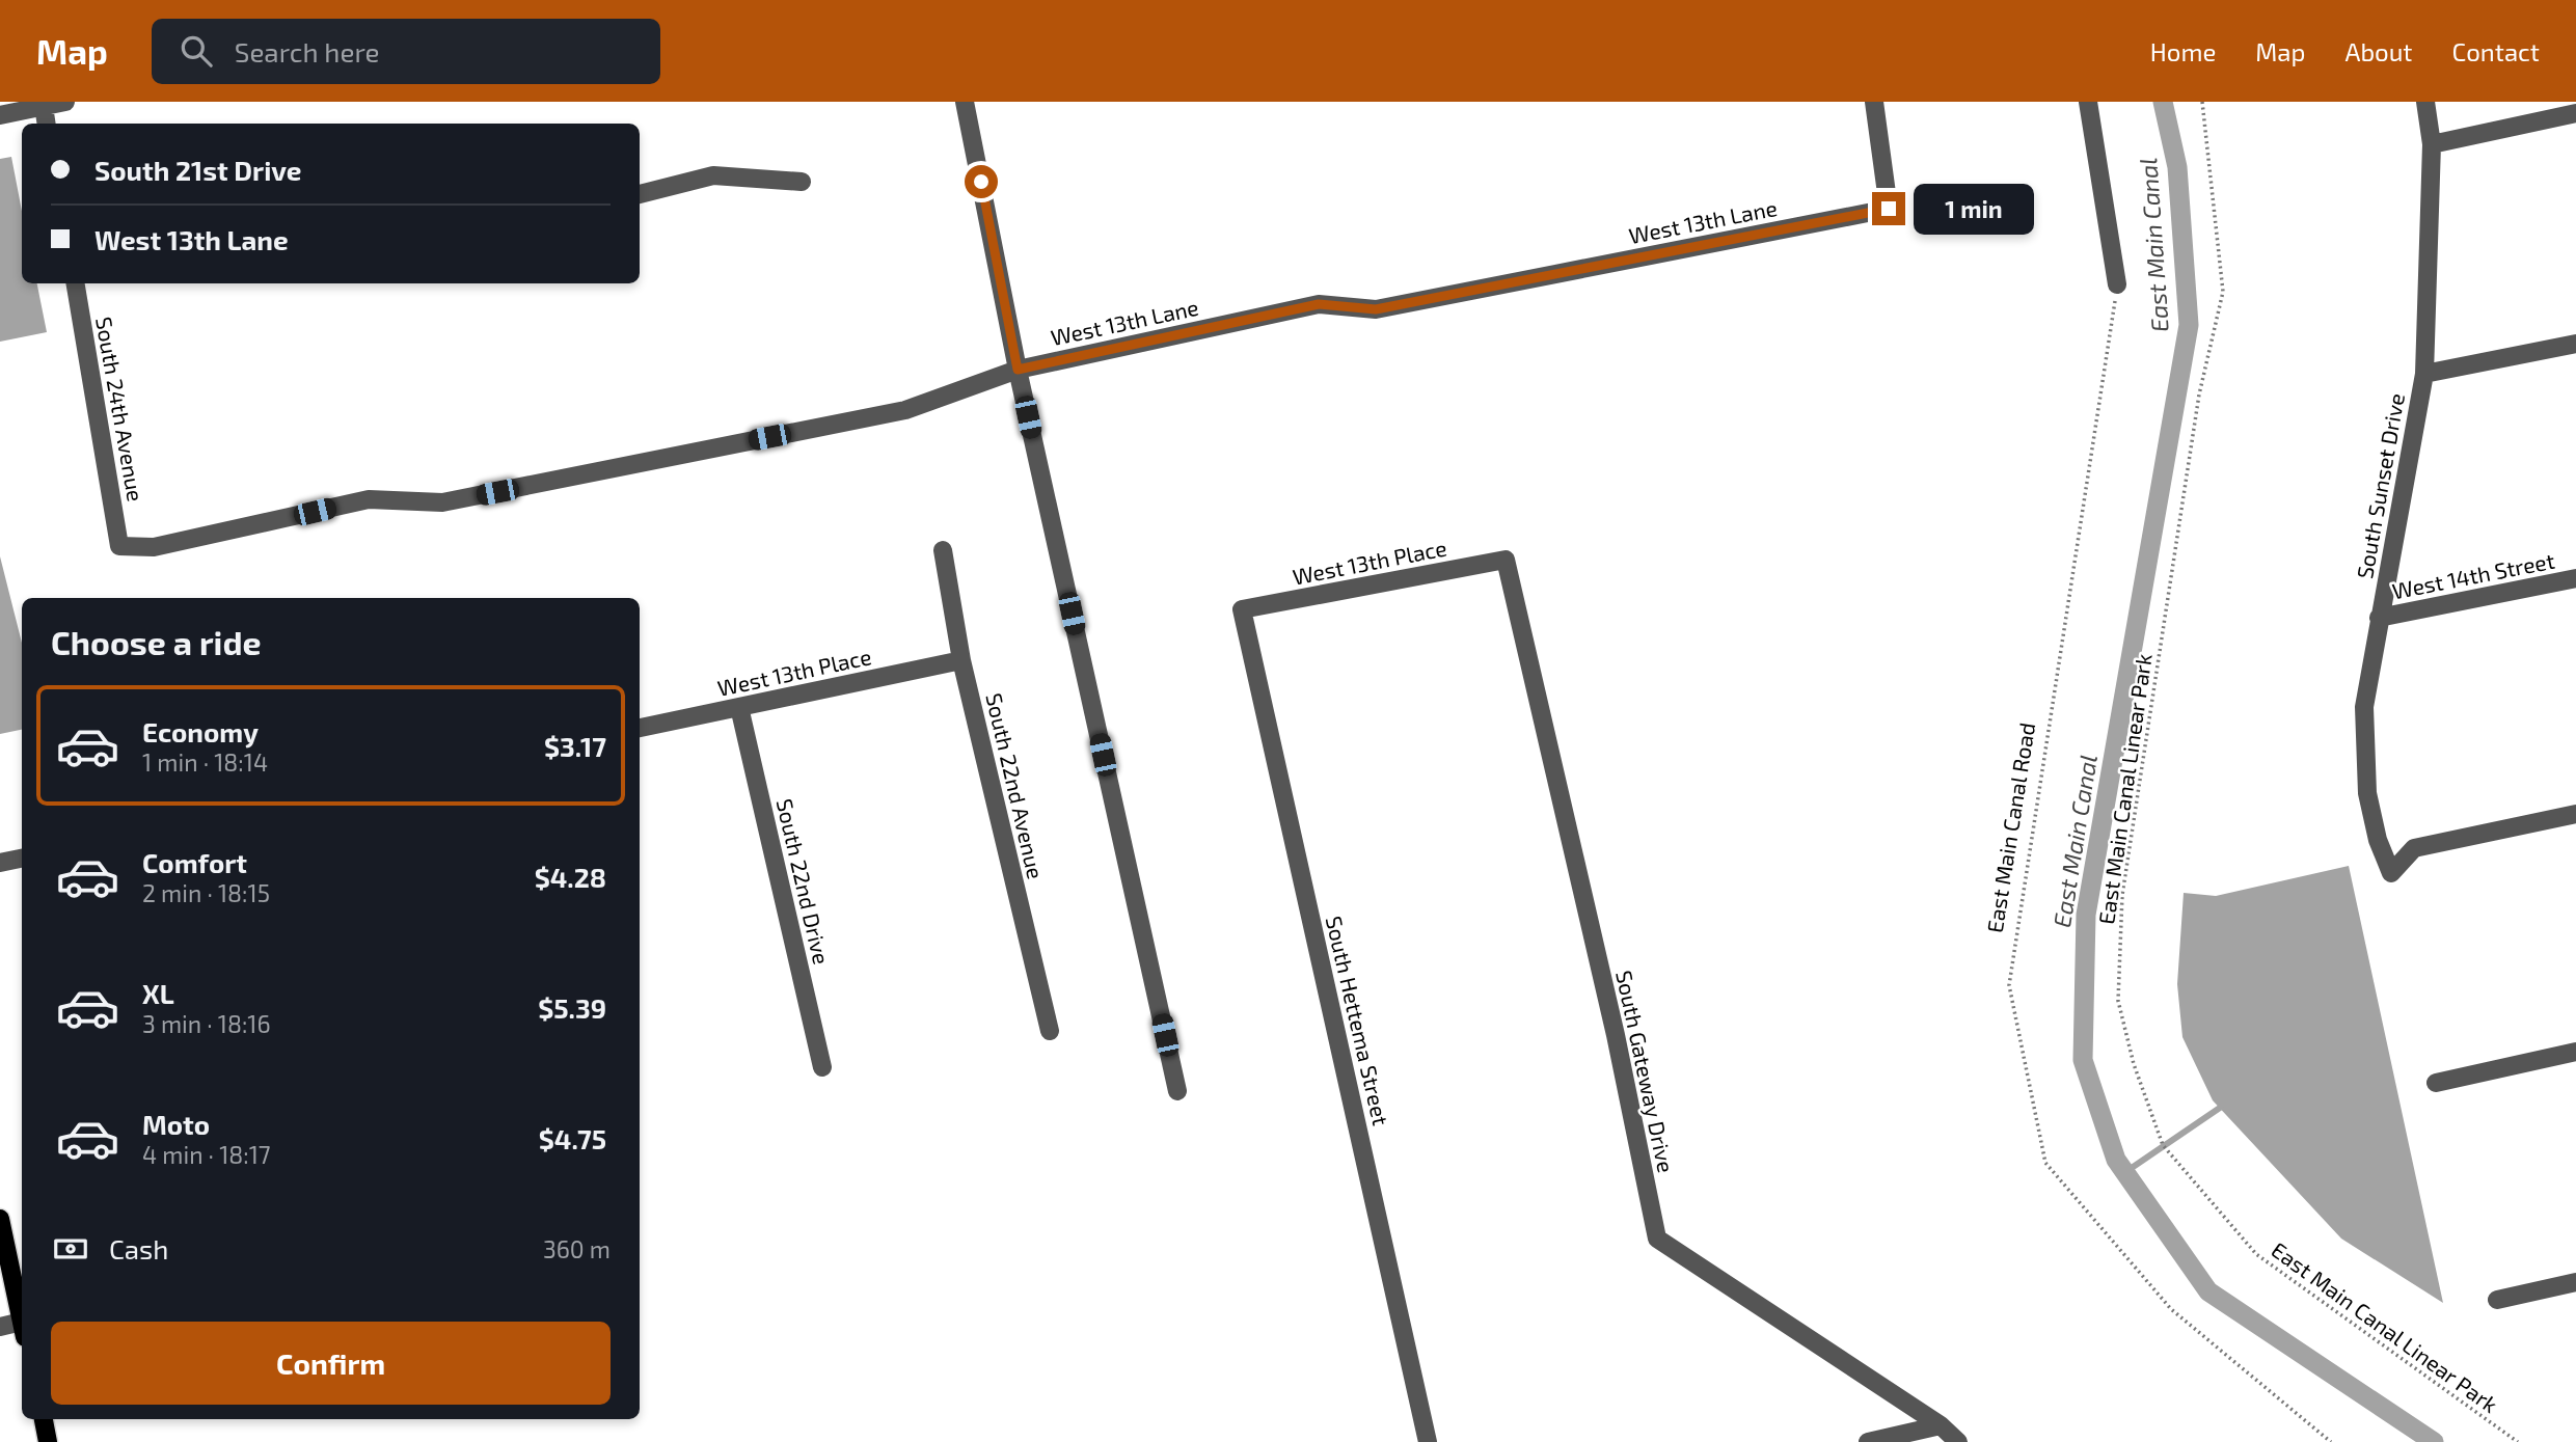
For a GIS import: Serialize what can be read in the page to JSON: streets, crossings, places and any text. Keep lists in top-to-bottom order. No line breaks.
{"streets":{"street":["West 13th Lane","South 24th Avenue","South Sunset Drive","West 13th Place","West 14th Street","South 22nd Avenue","South 22nd Drive","South Hettema Street","South Gateway Drive"],"path":["East Main Canal Linear Park","East Main Canal Road"]},"crossings":[["West 13th Lane","South 24th Avenue"],["South Sunset Drive","West 14th Street"],["West 13th Place","South 22nd Avenue"],["West 13th Place","South 22nd Drive"],["West 13th Place","South Hettema Street"],["West 13th Place","South Gateway Drive"]],"water":["East Main Canal"],"page":{"header":"Map","search":"Search here","nav":["Home","Map","About","Contact"],"banner":["South 21st Drive","West 13th Lane"],"bubble":"1 min","heading":"Choose a ride","list":[{"name":"Economy","note":"1 min · 18:14","value":"$3.17"},{"name":"Comfort","note":"2 min · 18:15","value":"$4.28"},{"name":"XL","note":"3 min · 18:16","value":"$5.39"},{"name":"Moto","note":"4 min · 18:17","value":"$4.75"}],"pay":["Cash","360 m"],"buttons":"Confirm"}}
